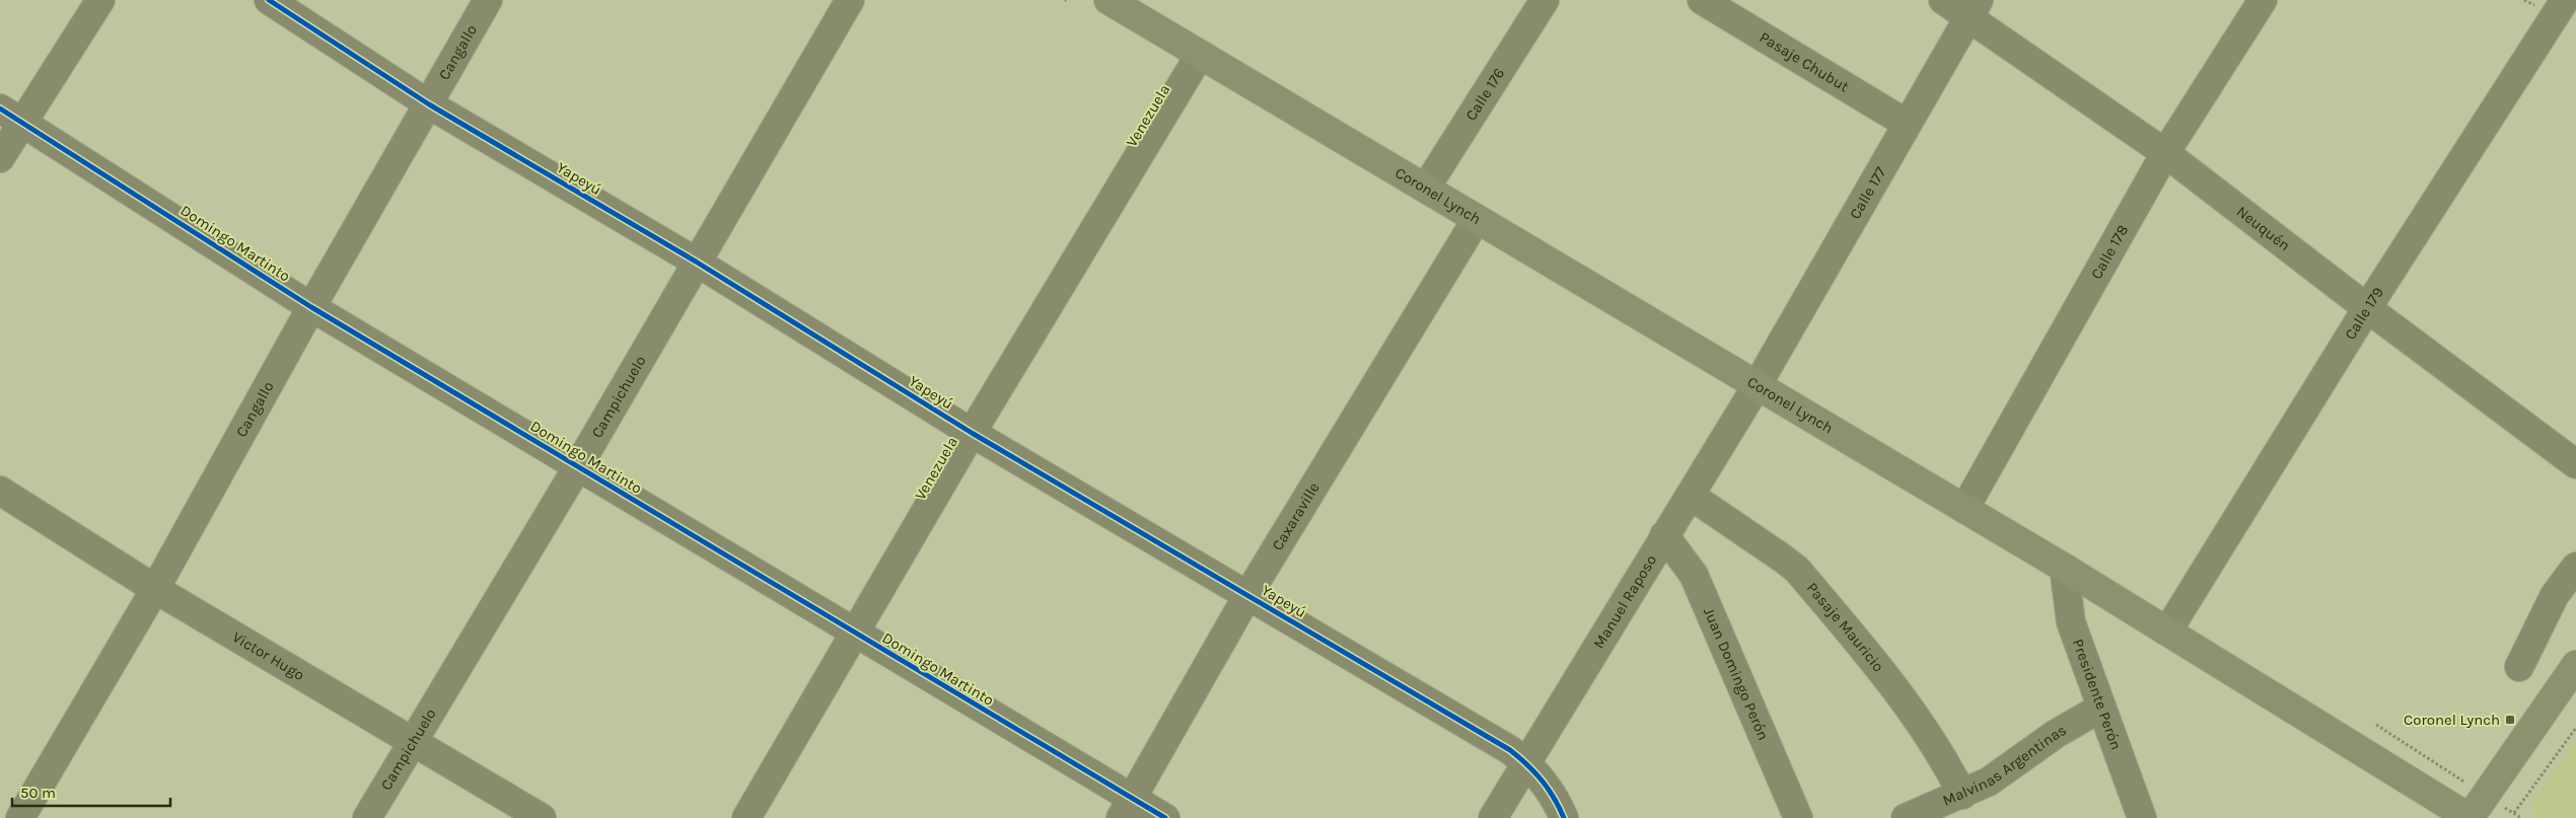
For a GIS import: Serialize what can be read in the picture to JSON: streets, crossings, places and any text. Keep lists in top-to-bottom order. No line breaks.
{"streets":{"main road":["Coronel Lynch"],"street":["Cangallo","Pasaje Chubut","Calle 176","Venezuela","Yapeyú","Calle 177","Neuquén","Domingo Martinto","Calle 178","Calle 179","Campichuelo","Caxaraville","Manuel Raposo","Pasaje Mauricio","Victor Hugo","Juan Domingo Perón","Presidente Perón","Malvinas Argentinas"]},"crossings":[["Cangallo","Yapeyú"],["Cangallo","Domingo Martinto"],["Cangallo","Victor Hugo"],["Pasaje Chubut","Calle 177"],["Calle 176","Coronel Lynch"],["Venezuela","Yapeyú"],["Venezuela","Coronel Lynch"],["Venezuela","Domingo Martinto"],["Yapeyú","Campichuelo"],["Yapeyú","Caxaraville"],["Yapeyú","Manuel Raposo"],["Calle 177","Coronel Lynch"],["Calle 177","Neuquén"],["Calle 177","Manuel Raposo"],["Coronel Lynch","Calle 178"],["Coronel Lynch","Calle 179"],["Coronel Lynch","Caxaraville"],["Coronel Lynch","Manuel Raposo"],["Coronel Lynch","Presidente Perón"],["Neuquén","Calle 178"],["Neuquén","Calle 179"],["Domingo Martinto","Campichuelo"],["Domingo Martinto","Caxaraville"],["Campichuelo","Victor Hugo"],["Manuel Raposo","Pasaje Mauricio"],["Manuel Raposo","Juan Domingo Perón"],["Pasaje Mauricio","Malvinas Argentinas"],["Presidente Perón","Malvinas Argentinas"]],"places":{"transit":["Coronel Lynch"]},"scale_bar":"50 m"}
